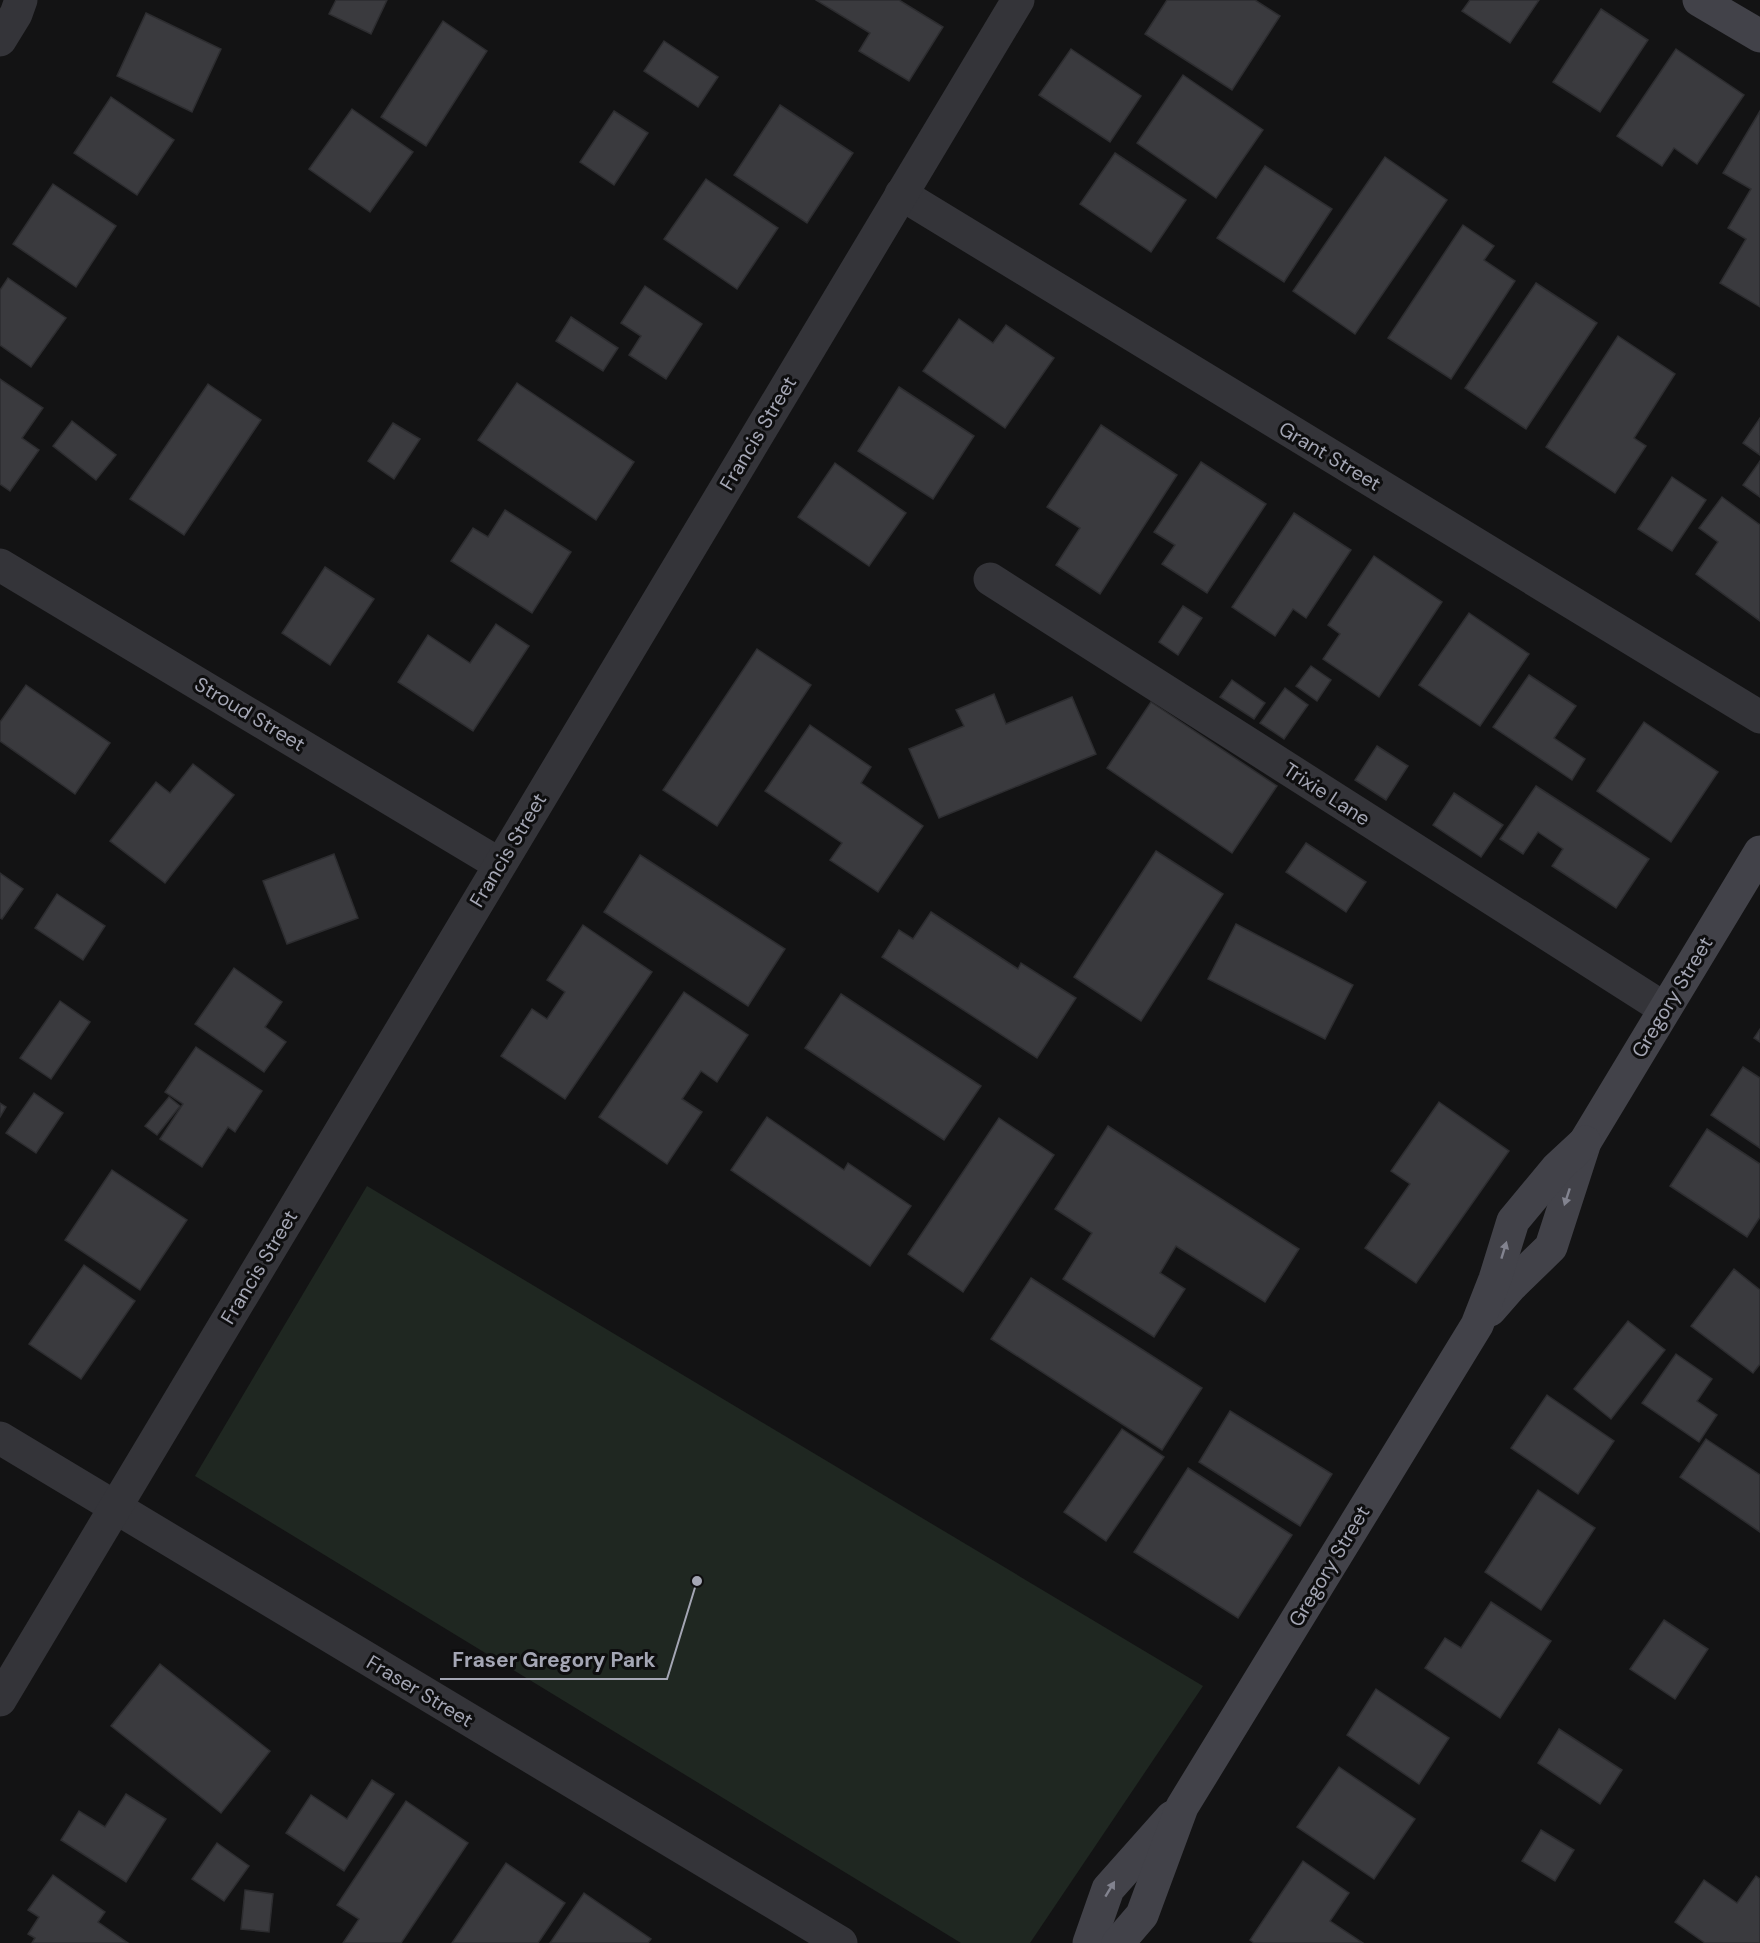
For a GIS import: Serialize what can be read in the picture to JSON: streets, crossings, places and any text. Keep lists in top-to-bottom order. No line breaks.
{"streets":{"street":["Francis Street","Grant Street","Stroud Street","Trixie Lane","Gregory Street","Fraser Street"]},"crossings":[["Francis Street","Grant Street"],["Francis Street","Stroud Street"],["Francis Street","Fraser Street"],["Trixie Lane","Gregory Street"]],"places":["Fraser Gregory Park"]}
